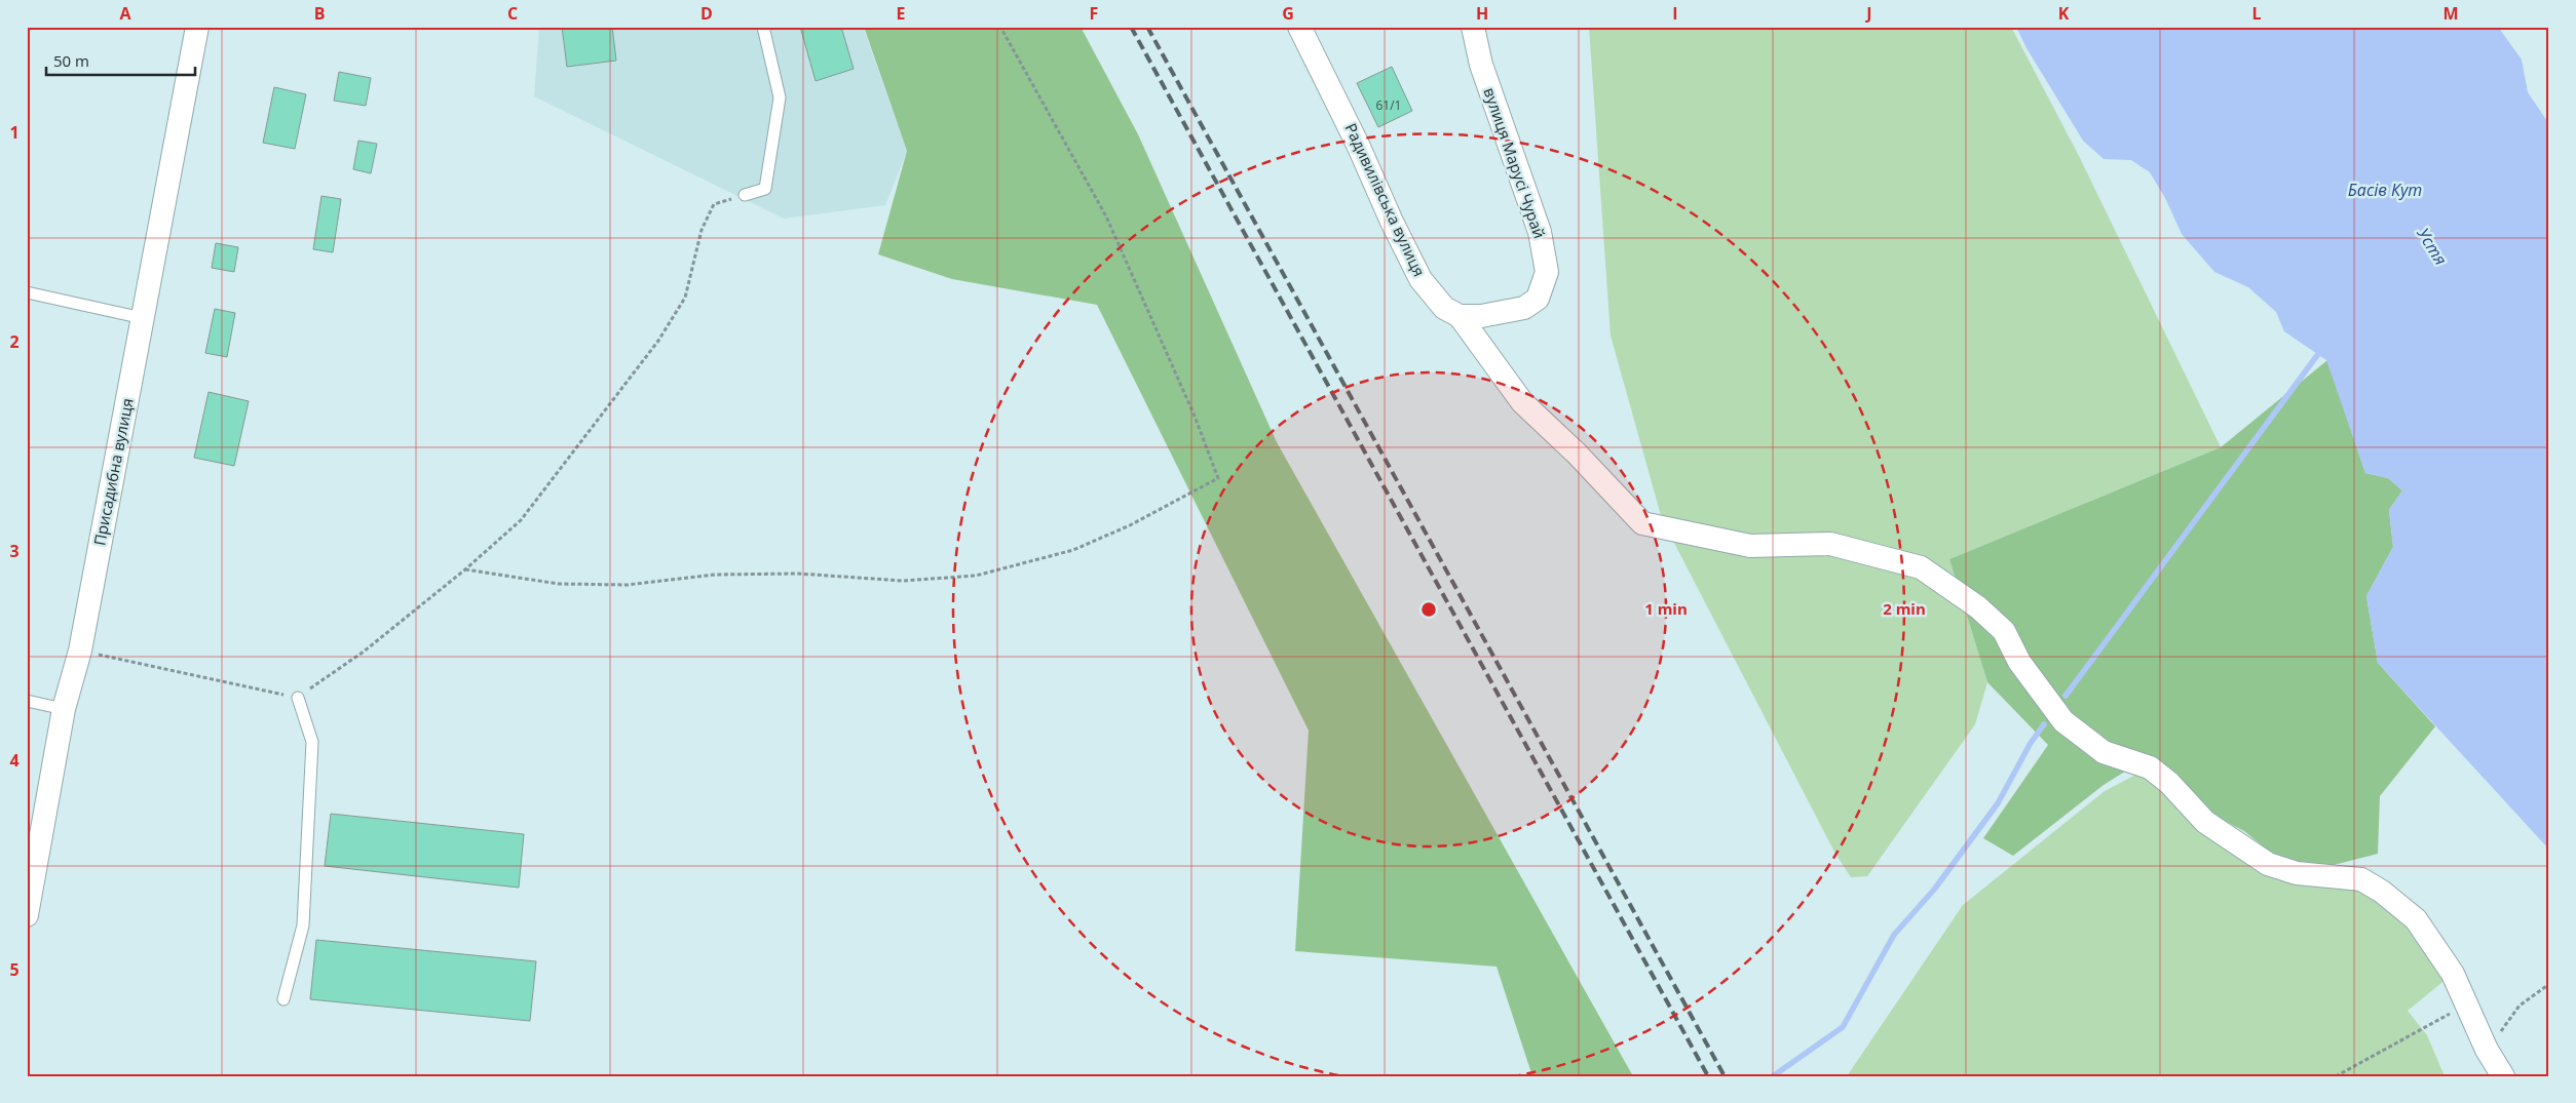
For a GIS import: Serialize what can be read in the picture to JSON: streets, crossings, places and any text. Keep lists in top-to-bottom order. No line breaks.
{"streets":{"street":["вулиця Марусі Чурай","Радивилівська вулиця","Присадибна вулиця"]},"crossings":[["вулиця Марусі Чурай","Радивилівська вулиця"]],"water":["Басів Кут","Устя"],"house_numbers":["61/1"],"scale_bar":"50 m","grid":{"columns":["A","B","C","D","E","F","G","H","I","J","K","L","M"],"rows":["1","2","3","4","5"]},"rings":["1 min","2 min"]}
